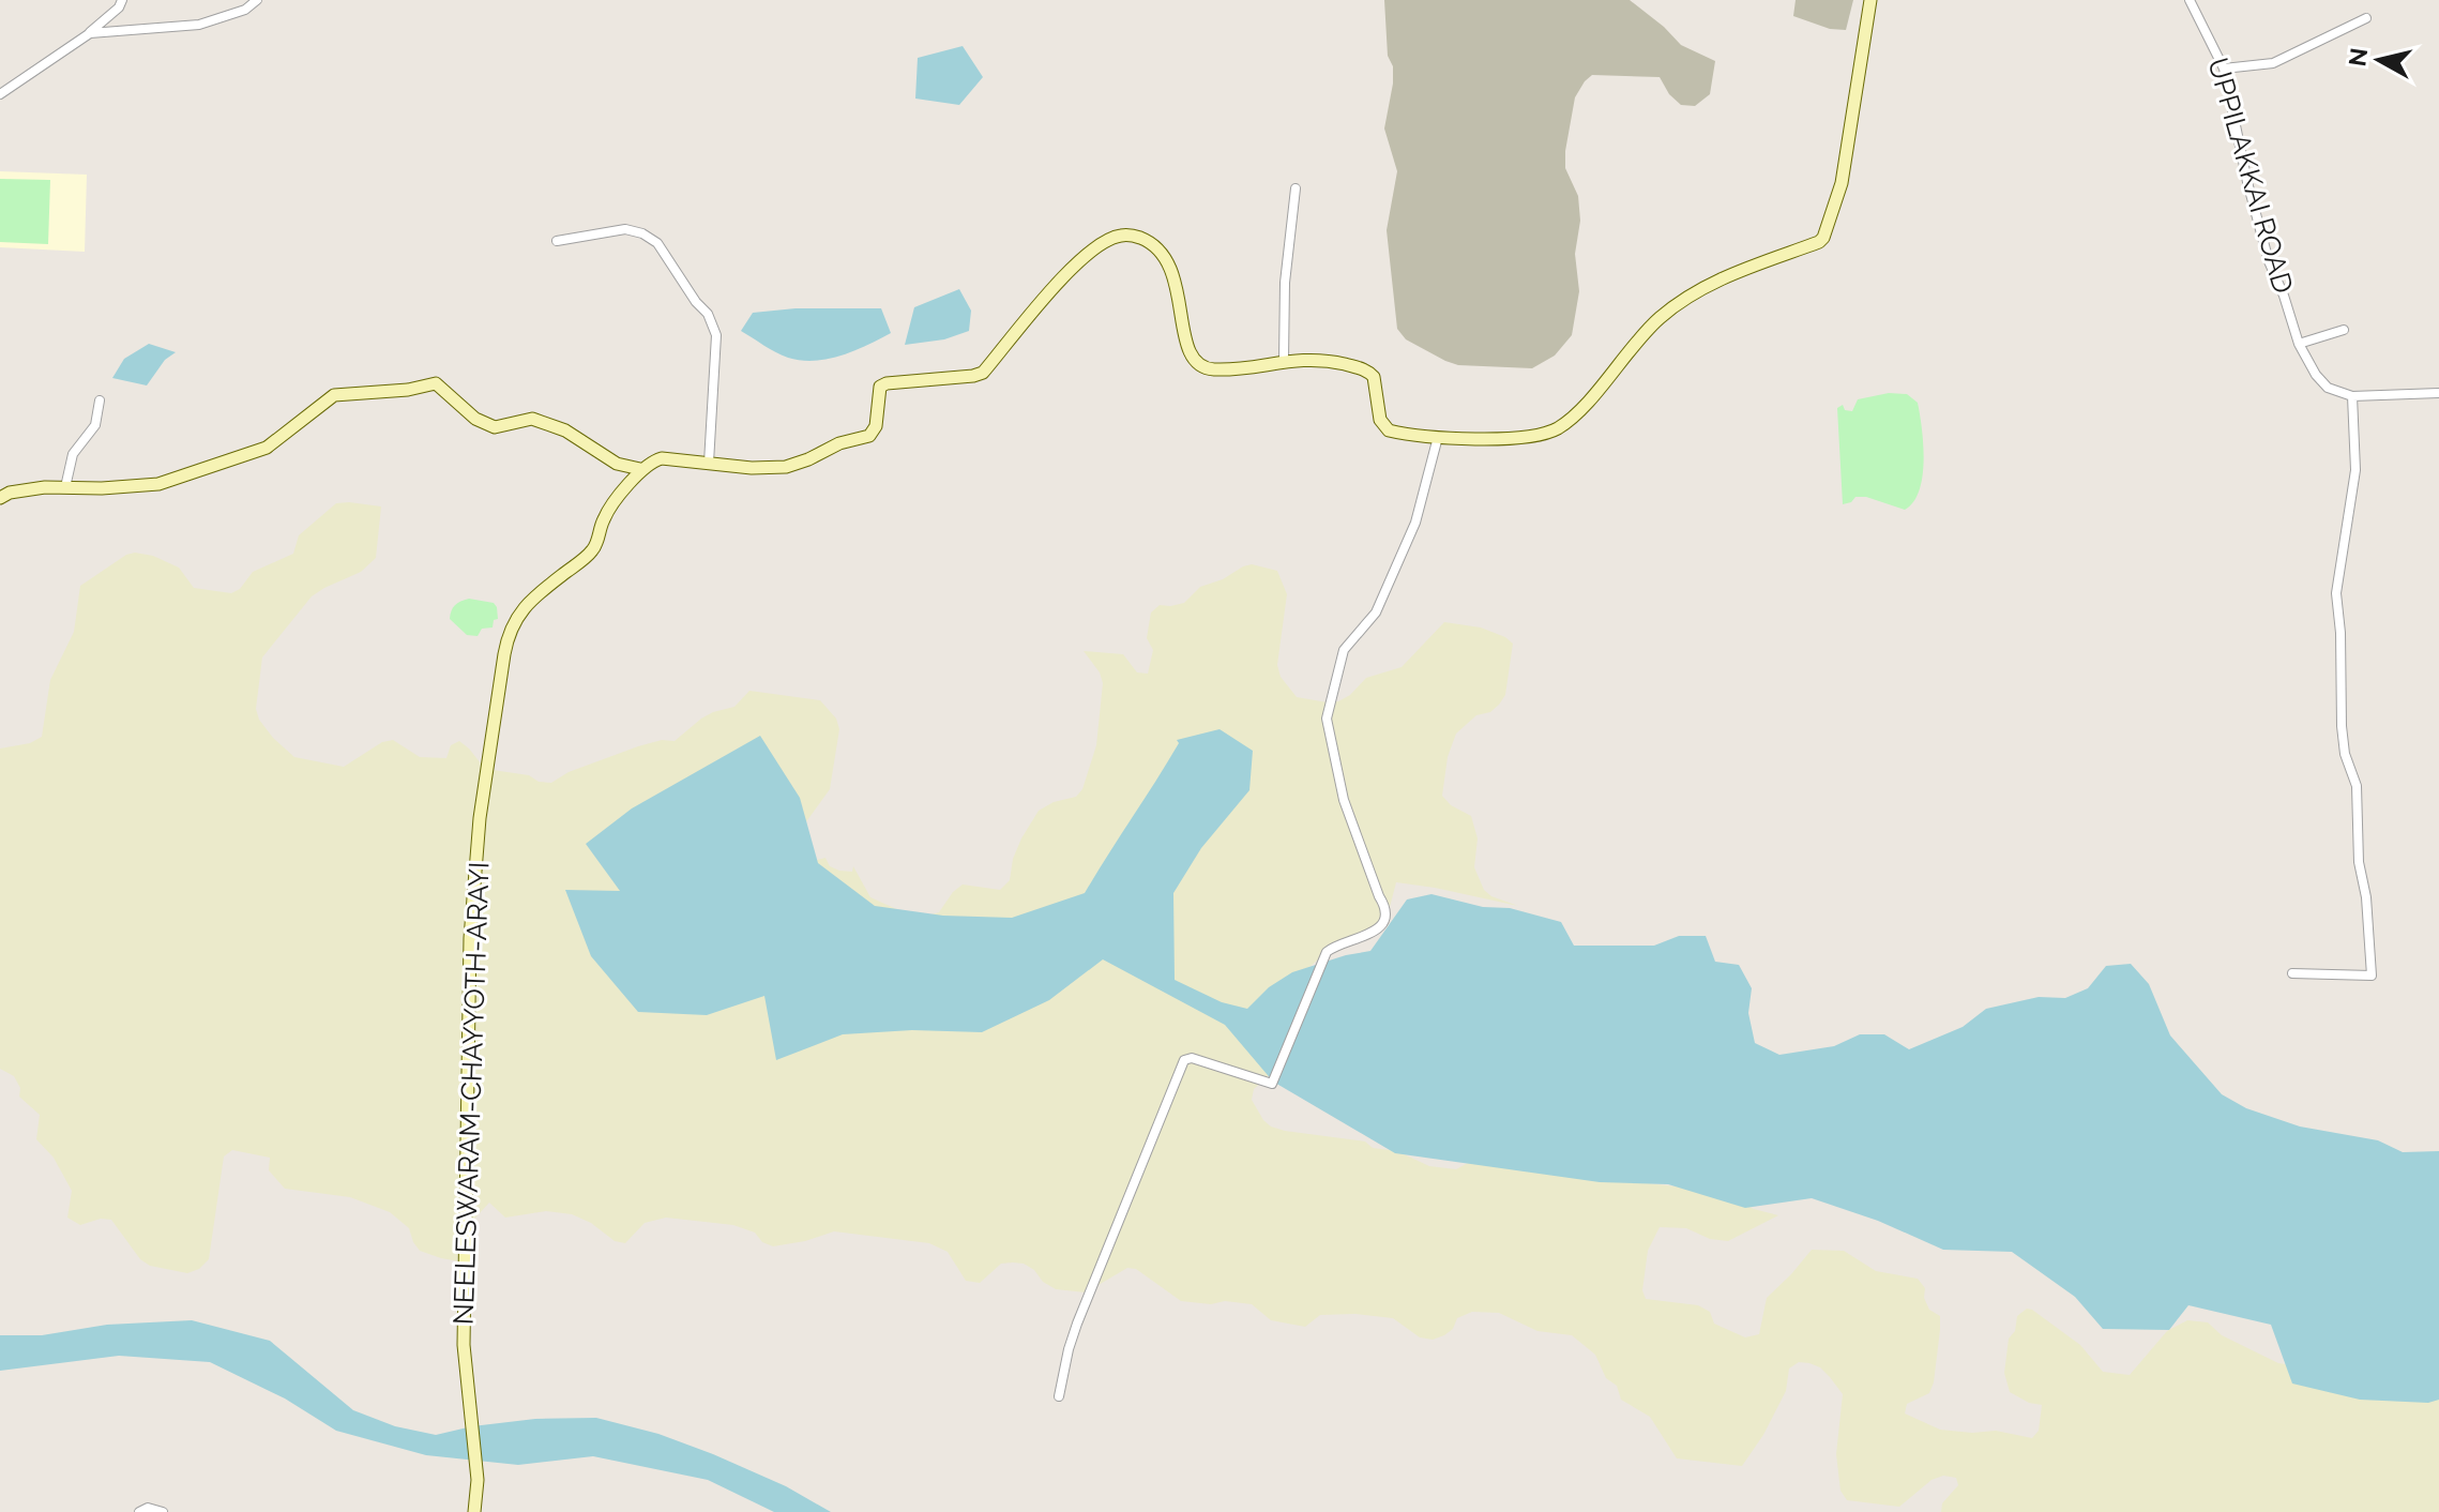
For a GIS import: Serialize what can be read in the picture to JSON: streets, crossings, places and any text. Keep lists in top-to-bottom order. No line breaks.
{"streets":{"main road":["NEELESWARAM-CHAYYOTH-ARAYI"],"street":["UPPILAKKAI ROAD"]},"north":"left"}
